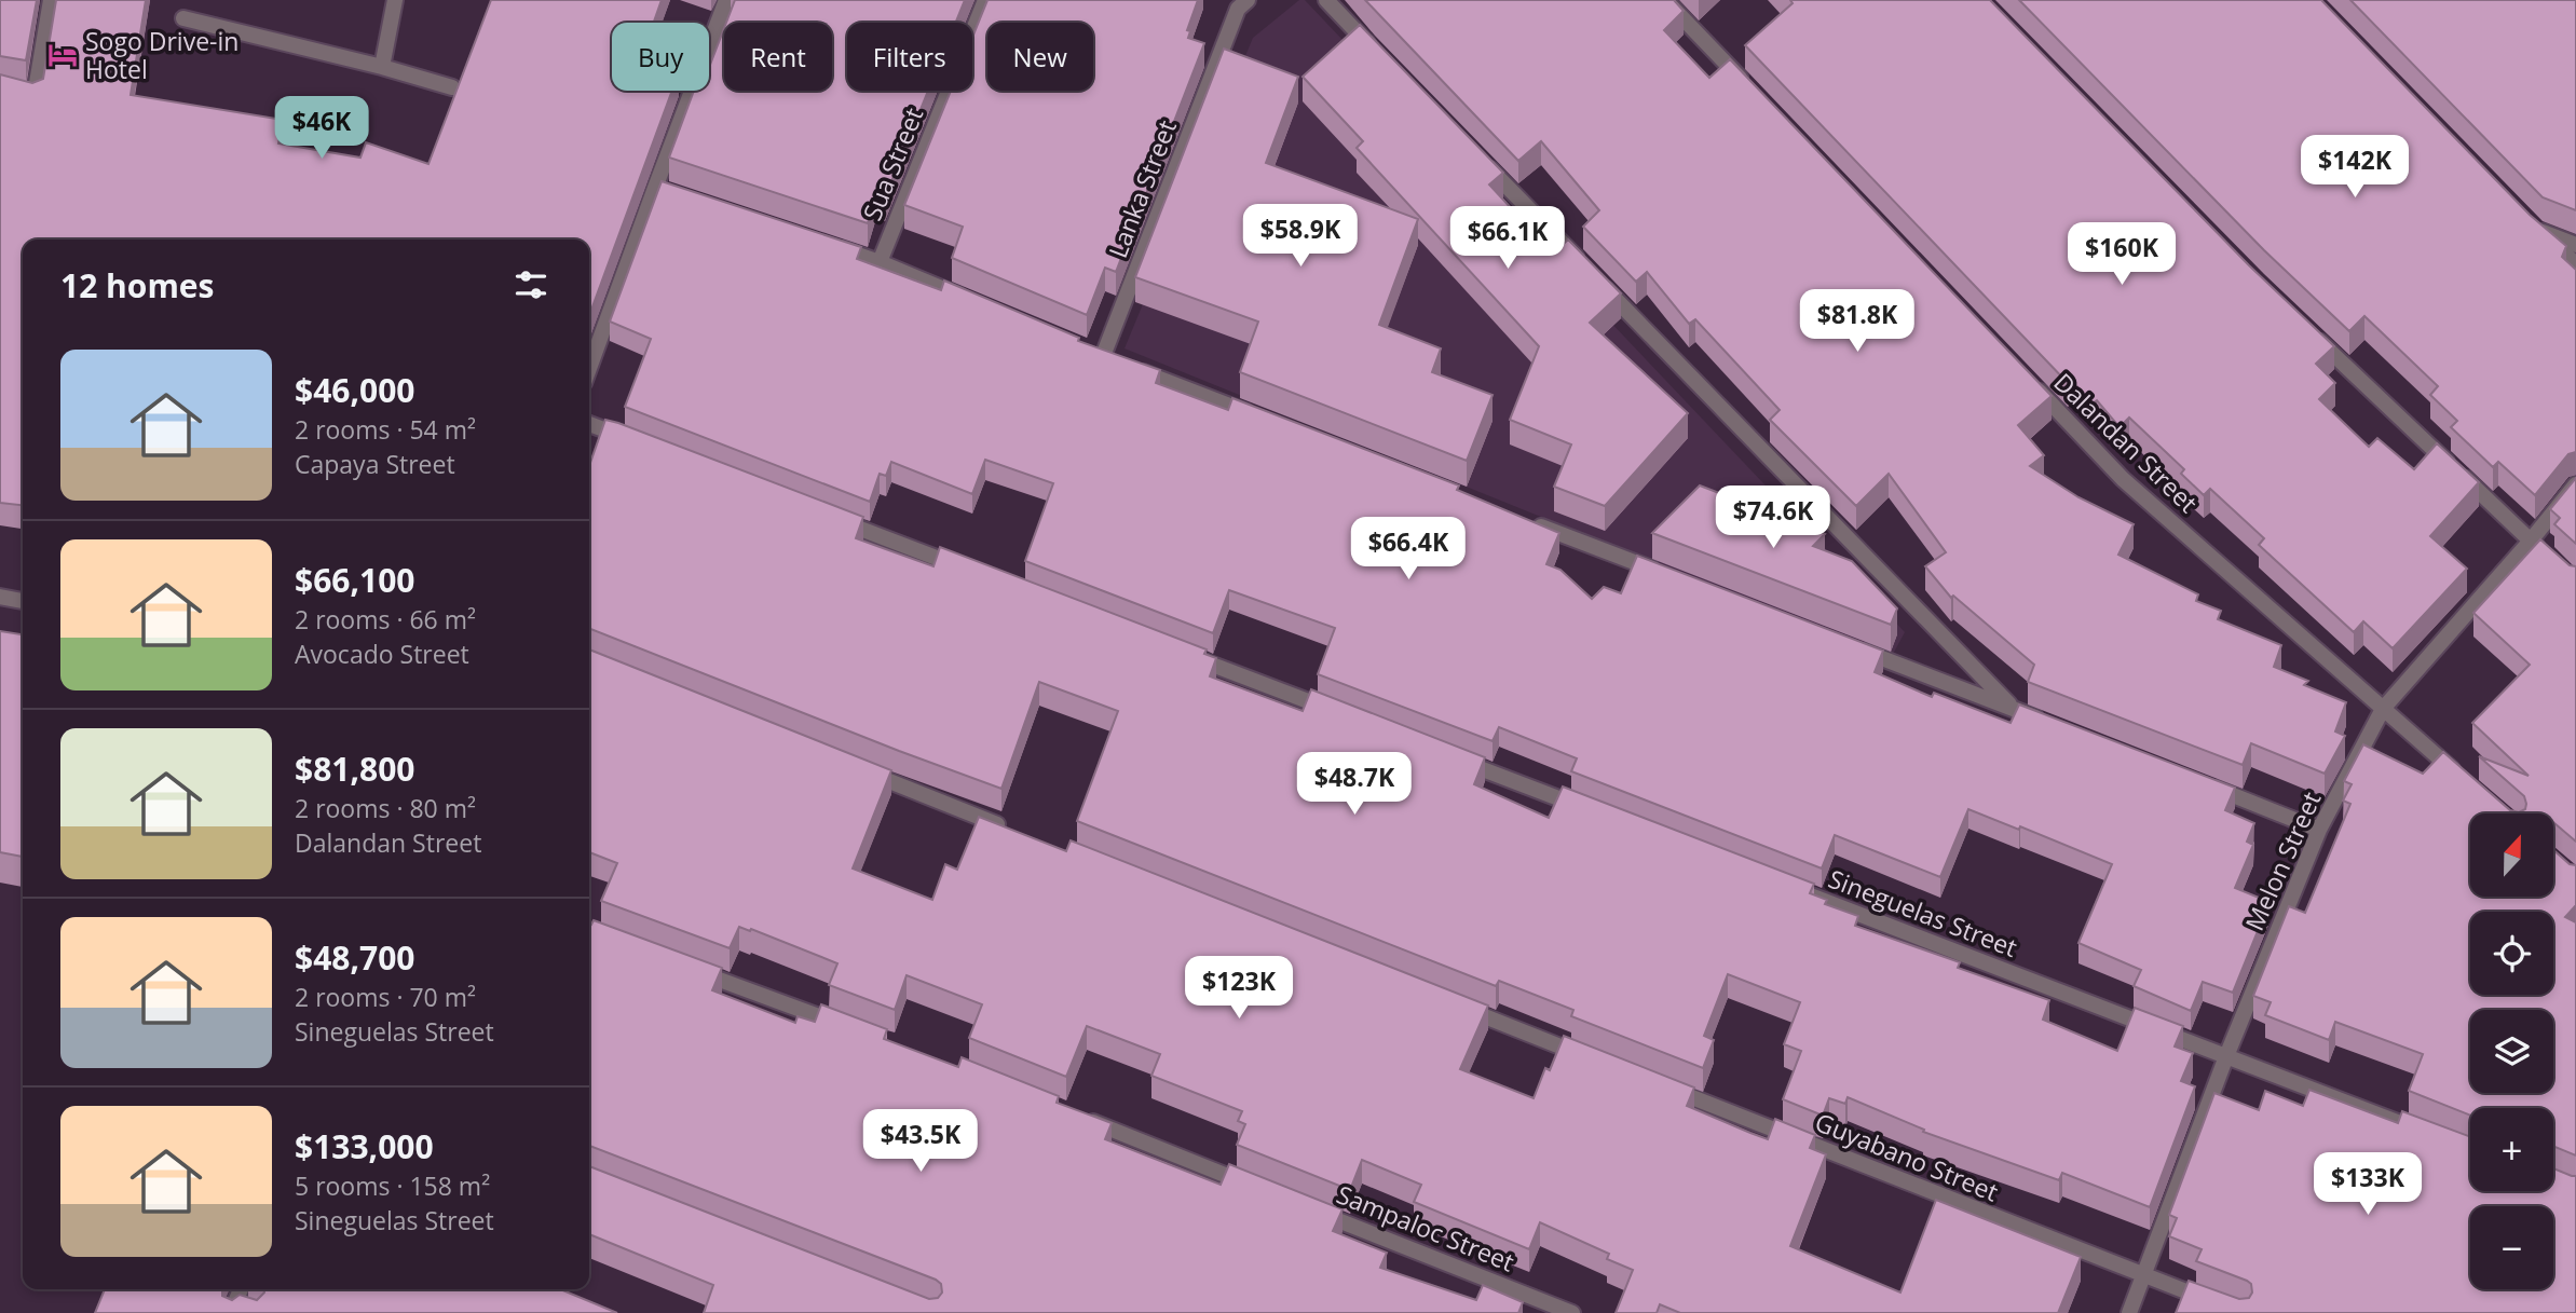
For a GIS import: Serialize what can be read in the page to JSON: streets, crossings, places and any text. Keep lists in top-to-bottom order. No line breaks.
{"streets":{"street":["Sua Street","Lanka Street","Dalandan Street","Melon Street","Sineguelas Street","Guyabano Street","Sampaloc Street"]},"crossings":[["Dalandan Street","Melon Street"],["Melon Street","Sineguelas Street"],["Melon Street","Guyabano Street"]],"places":{"hotel":["Sogo Drive-in Hotel"]},"north":"top","page":{"chip":["Buy","Rent","Filters","New"],"price":["$46K","$142K","$58.9K","$66.1K","$160K","$81.8K","$74.6K","$66.4K","$48.7K","$123K","$43.5K","$133K"],"heading":"12 homes","list":[{"name":"$46,000","note":"2 rooms · 54 m² · Capaya Street"},{"name":"$66,100","note":"2 rooms · 66 m² · Avocado Street"},{"name":"$81,800","note":"2 rooms · 80 m² · Dalandan Street"},{"name":"$48,700","note":"2 rooms · 70 m² · Sineguelas Street"},{"name":"$133,000","note":"5 rooms · 158 m² · Sineguelas Street"}],"map_buttons":["+","−"]}}
